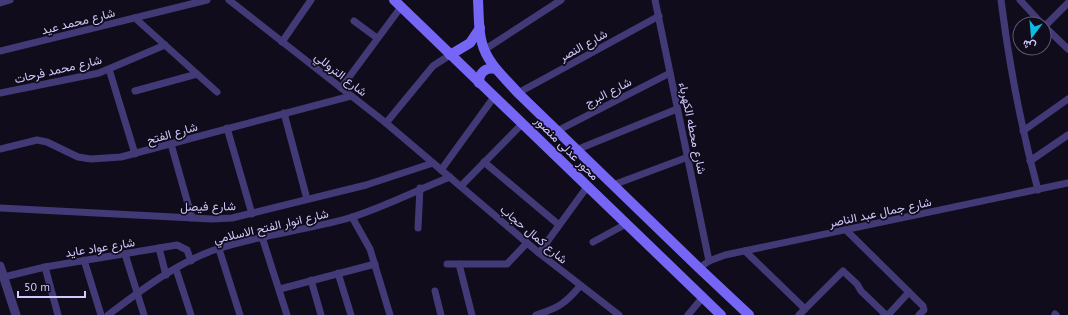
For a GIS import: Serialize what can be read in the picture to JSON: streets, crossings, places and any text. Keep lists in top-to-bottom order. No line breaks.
{"streets":{"main road":["محور عدلى منصور"],"street":["شارع محمد عيد","شارع النصر","شارع محمد فرحات","شارع التروللي","شارع البرج","شارع محطه الكهرباء","شارع الفتح","شارع فيصل","شارع جمال عبد الناصر","شارع انوار الفتح الاسلامي","شارع كمال حجاب","شارع عواد عايد"]},"crossings":[["شارع النصر","شارع محطه الكهرباء"],["شارع النصر","محور عدلى منصور"],["شارع التروللي","شارع الفتح"],["شارع التروللي","شارع فيصل"],["شارع التروللي","شارع كمال حجاب"],["شارع البرج","شارع محطه الكهرباء"],["شارع البرج","محور عدلى منصور"],["شارع محطه الكهرباء","شارع جمال عبد الناصر"],["محور عدلى منصور","شارع جمال عبد الناصر"],["شارع فيصل","شارع كمال حجاب"],["شارع انوار الفتح الاسلامي","شارع كمال حجاب"],["شارع انوار الفتح الاسلامي","شارع عواد عايد"]],"scale_bar":"50 m","north":"bottom"}
